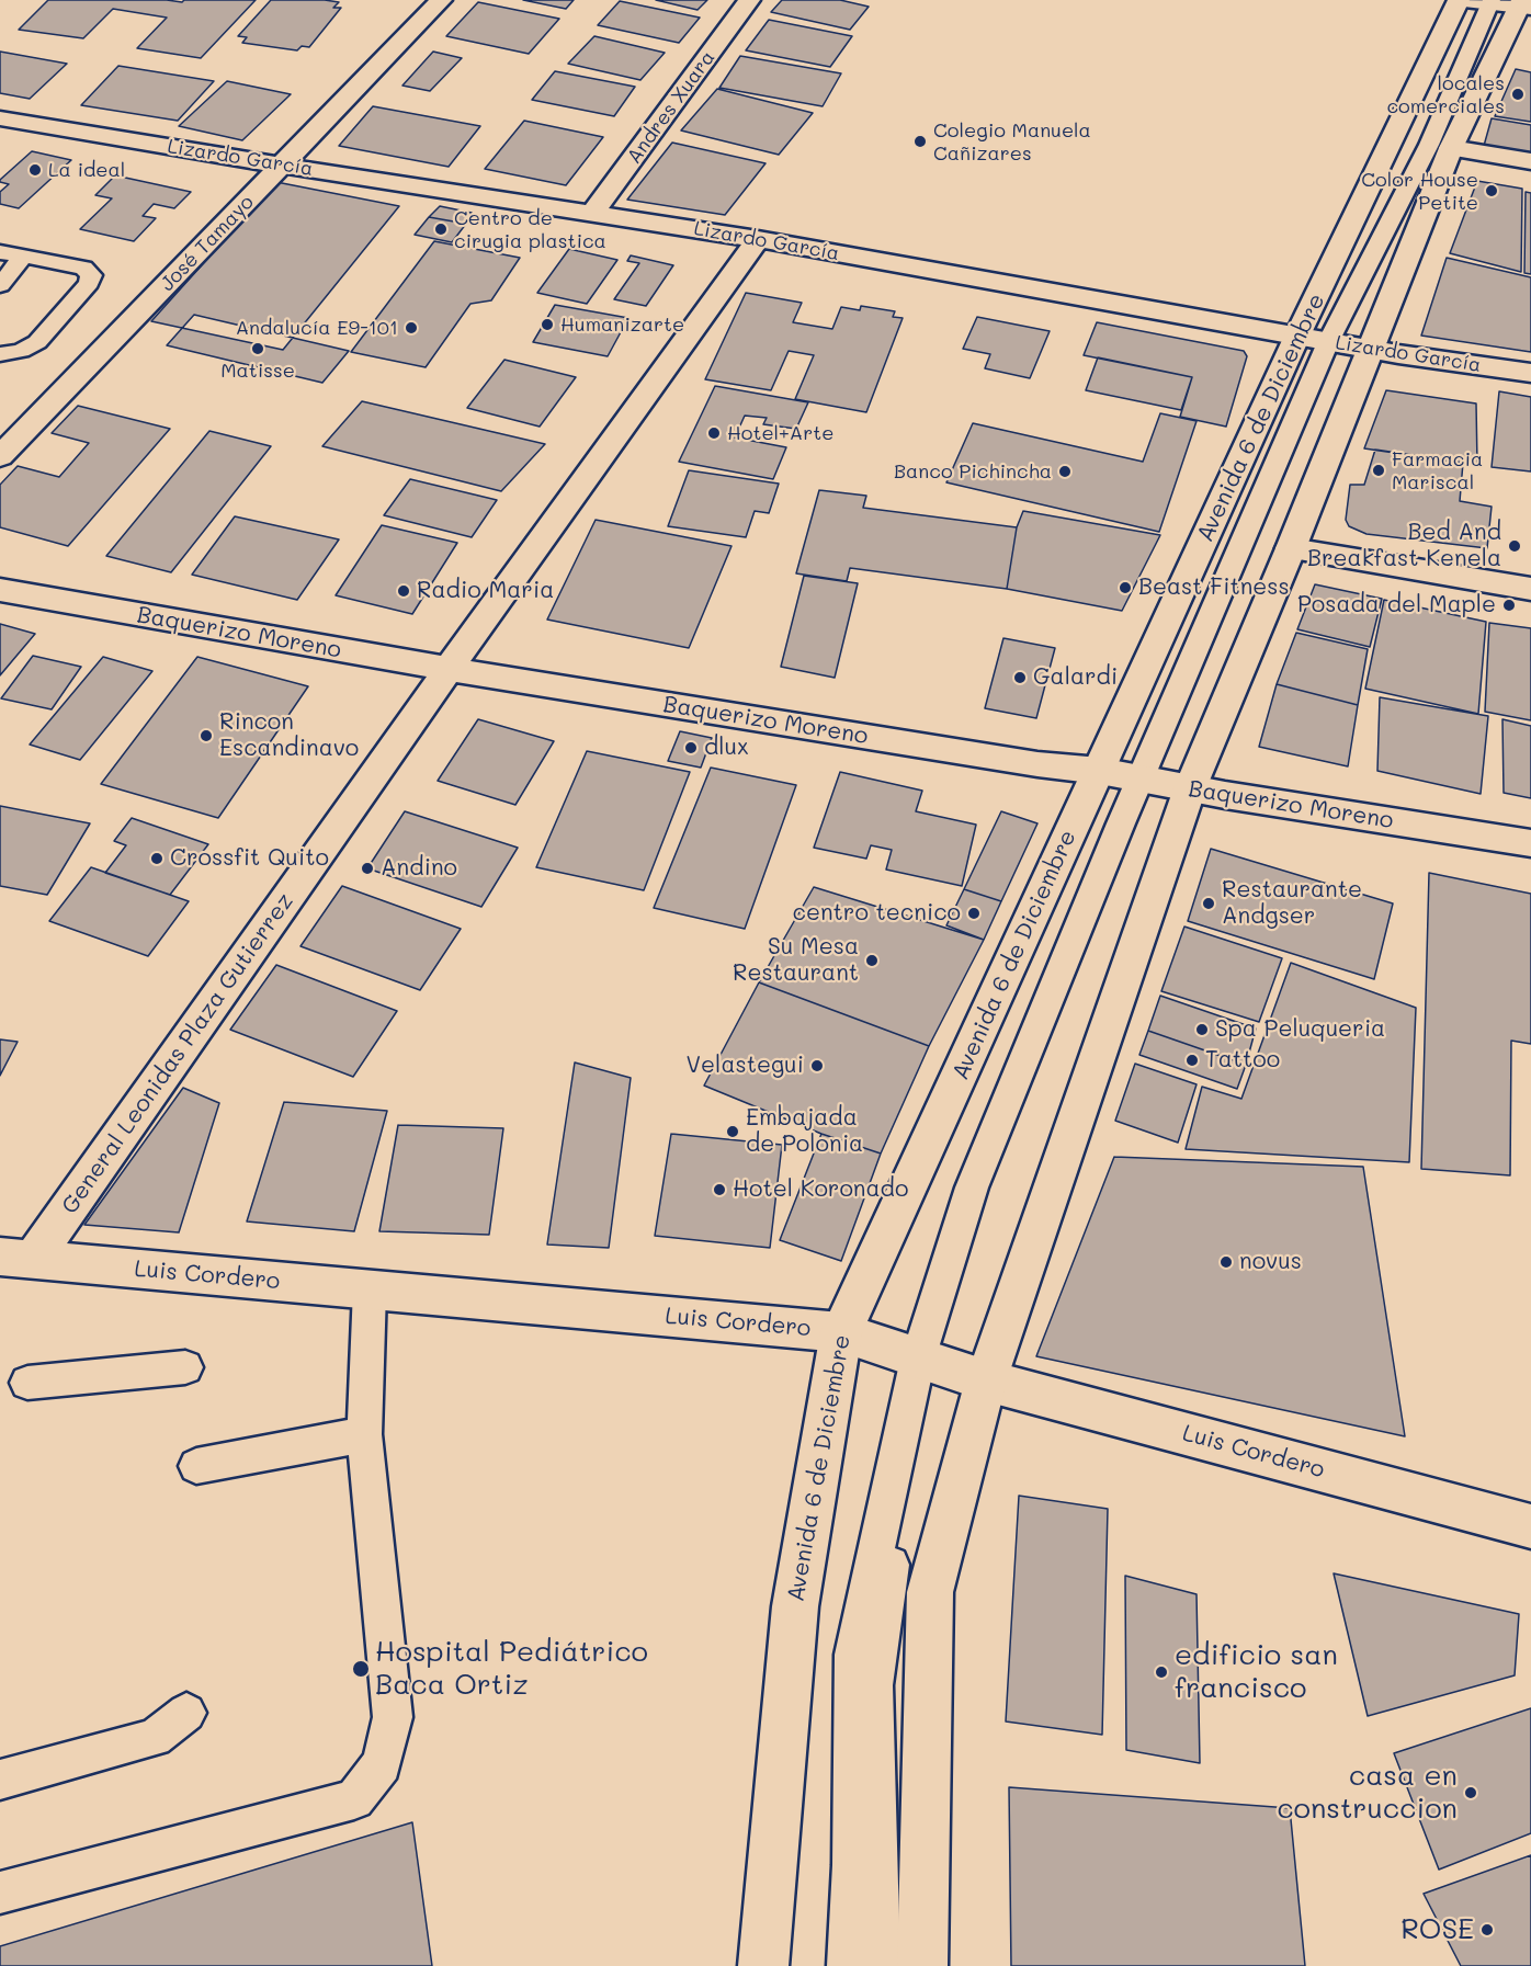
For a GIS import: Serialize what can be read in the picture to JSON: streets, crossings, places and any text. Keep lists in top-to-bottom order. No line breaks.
{"streets":{"street":["Andres Xuara","Lizardo García","José Tamayo","Avenida 6 de Diciembre","Baquerizo Moreno","General Leonidas Plaza Gutierrez","Luis Cordero"]},"crossings":[["Andres Xuara","Lizardo García"],["Lizardo García","José Tamayo"],["Lizardo García","Avenida 6 de Diciembre"],["Lizardo García","General Leonidas Plaza Gutierrez"],["Avenida 6 de Diciembre","Baquerizo Moreno"],["Avenida 6 de Diciembre","Luis Cordero"],["Baquerizo Moreno","General Leonidas Plaza Gutierrez"],["General Leonidas Plaza Gutierrez","Luis Cordero"]],"places":["locales comerciales","Colegio Manuela Cañizares","La ideal","Color House Petite","Centro de cirugia plastica","Humanizarte","Andalucía E9-101","Matisse","Hotel+Arte","Farmacia Mariscal","Banco Pichincha","Bed And Breakfast Kenela","Beast Fitness","Radio Maria","Posada del Maple","Galardi","Rincon Escandinavo","dlux","Crossfit Quito","Andino","Restaurante Andgser","centro tecnico","Su Mesa Restaurant","Spa Peluqueria","Tattoo","Velastegui","Embajada de Polonia","Hotel Koronado","novus","Hospital Pediátrico Baca Ortiz","edificio san francisco","casa en construccion","ROSE"]}
